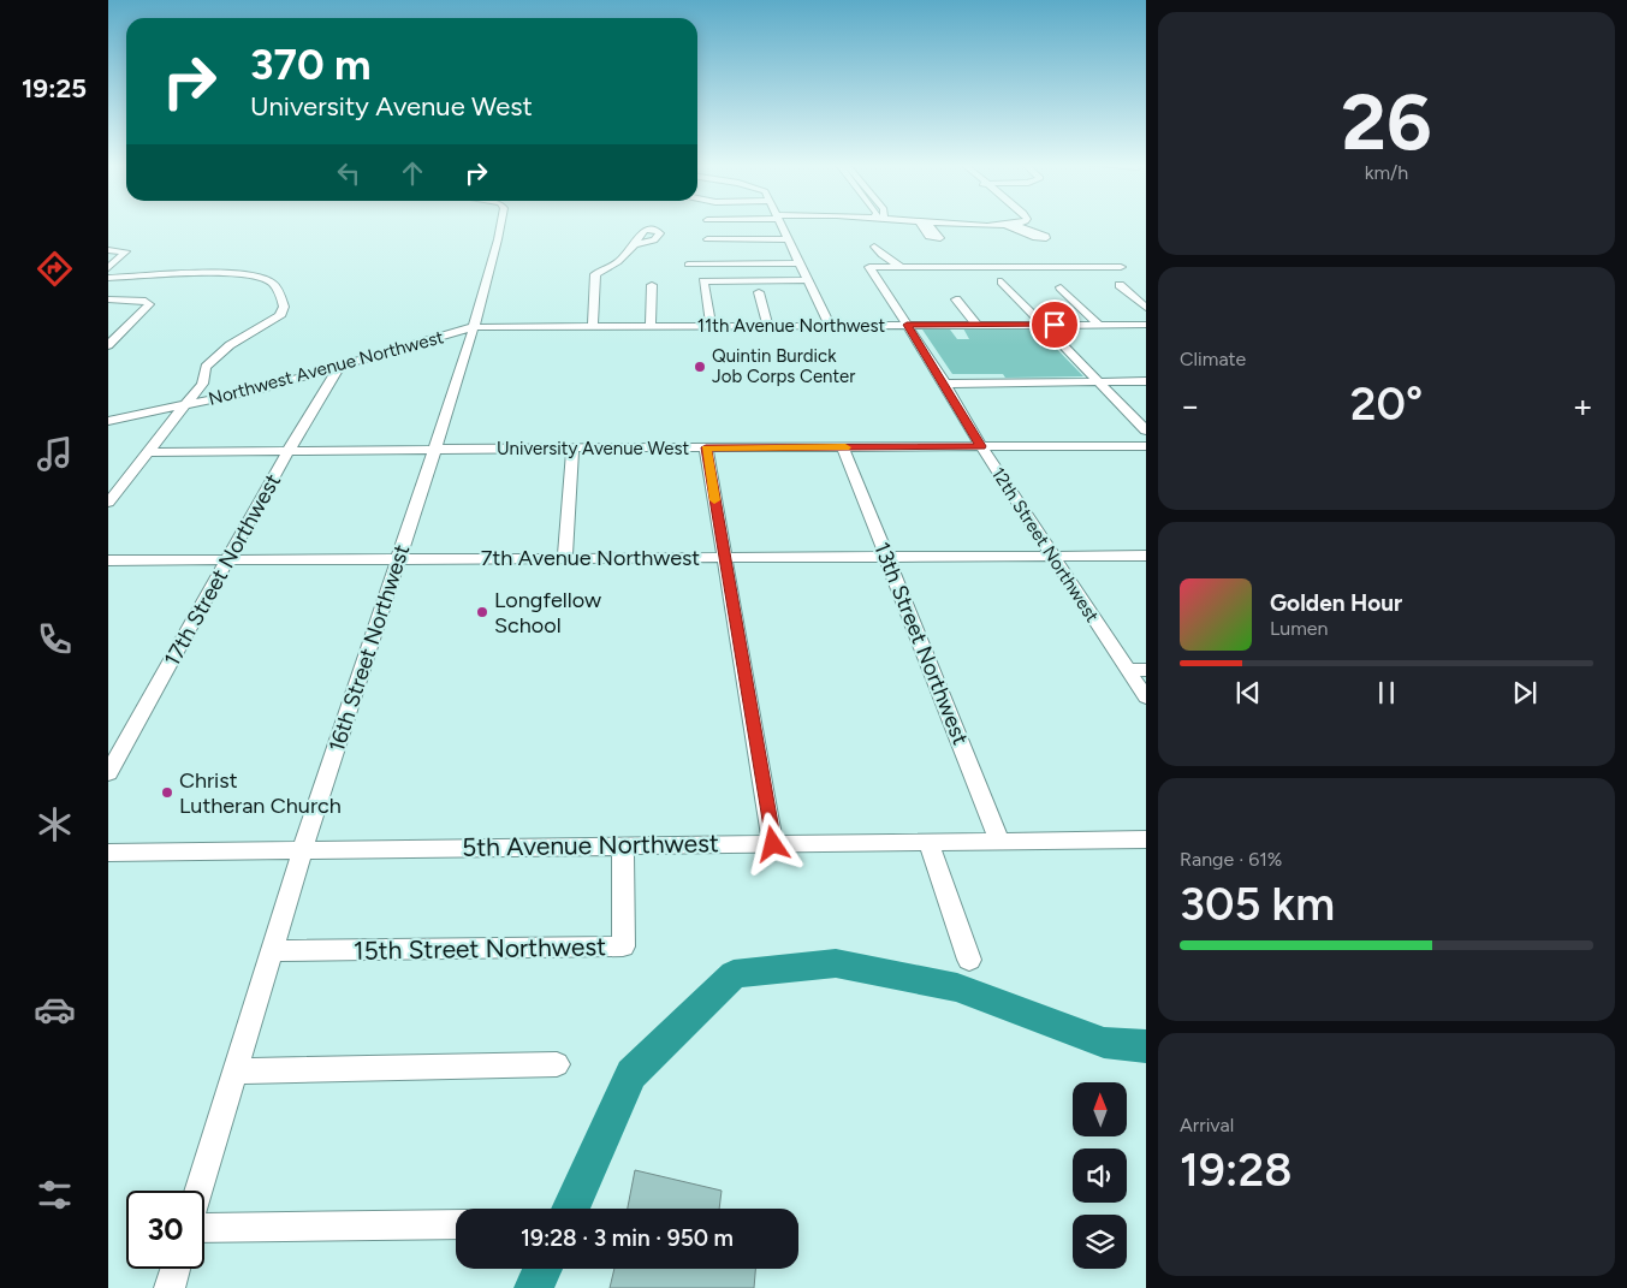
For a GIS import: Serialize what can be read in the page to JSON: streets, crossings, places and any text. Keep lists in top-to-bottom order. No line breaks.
{"streets":{"street":["11th Avenue Northwest","Northwest Avenue Northwest","University Avenue West","12th Street Northwest","7th Avenue Northwest","17th Street Northwest","13th Street Northwest","16th Street Northwest","5th Avenue Northwest","15th Street Northwest"]},"crossings":[["11th Avenue Northwest","Northwest Avenue Northwest"],["11th Avenue Northwest","12th Street Northwest"],["11th Avenue Northwest","16th Street Northwest"],["Northwest Avenue Northwest","17th Street Northwest"],["Northwest Avenue Northwest","16th Street Northwest"],["University Avenue West","12th Street Northwest"],["University Avenue West","17th Street Northwest"],["University Avenue West","13th Street Northwest"],["University Avenue West","16th Street Northwest"],["12th Street Northwest","7th Avenue Northwest"],["7th Avenue Northwest","17th Street Northwest"],["7th Avenue Northwest","13th Street Northwest"],["7th Avenue Northwest","16th Street Northwest"],["13th Street Northwest","5th Avenue Northwest"],["16th Street Northwest","5th Avenue Northwest"],["16th Street Northwest","15th Street Northwest"],["5th Avenue Northwest","15th Street Northwest"]],"places":["Quintin Burdick Job Corps Center","Longfellow School","Christ Lutheran Church"],"north":"top","page":{"tabs":"19:25","tile":[["26","km/h"],"Climate",["Range · 61%","305 km"],["Arrival","19:28"]],"turn":["370 m","University Avenue West"],"heat":["−","20°","+"],"song":["Golden Hour","Lumen"],"limit":"30","trip":"19:28 · 3 min · 950 m"}}
